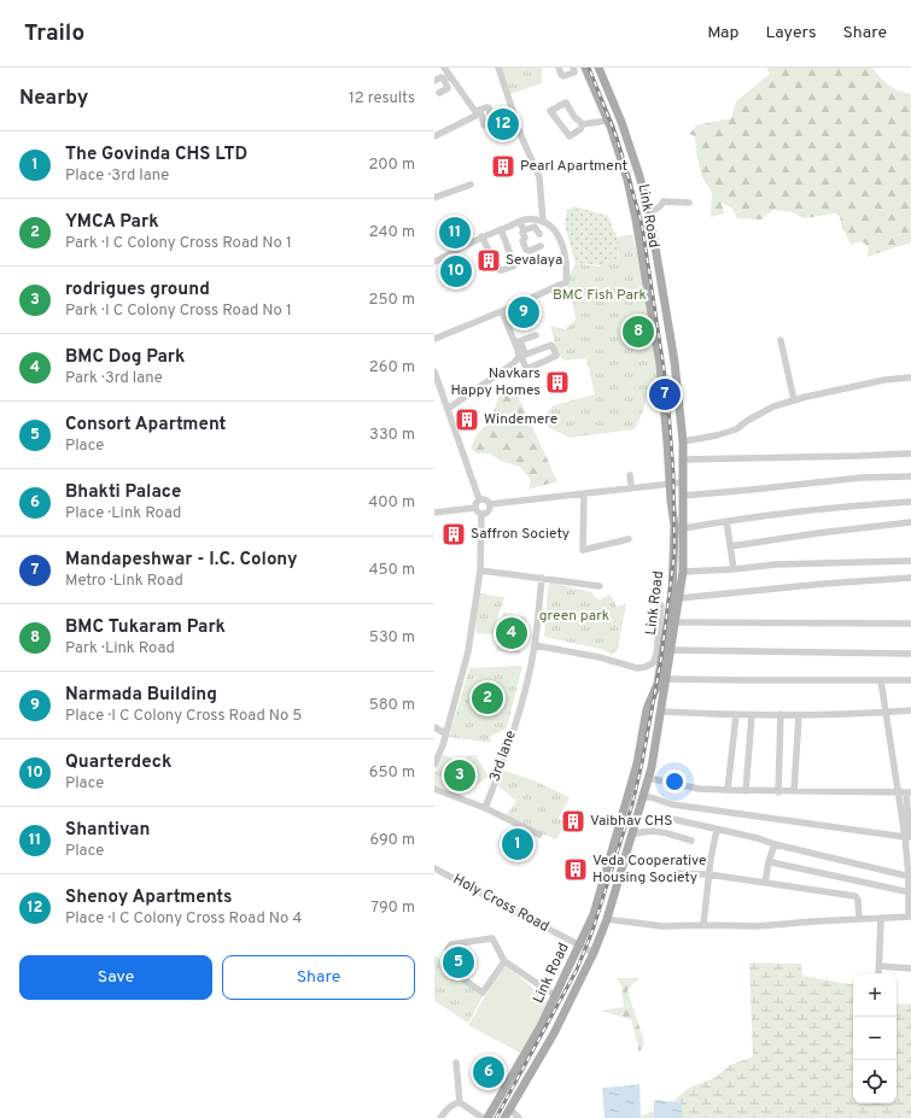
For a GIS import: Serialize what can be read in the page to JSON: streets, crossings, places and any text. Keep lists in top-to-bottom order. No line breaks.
{"streets":{"main road":["Link Road"],"street":["3rd lane","Holy Cross Road"]},"crossings":[["Link Road","Holy Cross Road"]],"parks":["BMC Fish Park","green park"],"places":{"building":["Pearl Apartment","Sevalaya","Navkars Happy Homes","Windemere","Saffron Society","Vaibhav CHS","Veda Cooperative Housing Society"]},"page":{"header":"Trailo","nav":["Map","Layers","Share"],"heading":["Nearby","12 results"],"pins":["12","11","10","9","8","7","4","2","3","1","5","6"],"list":[{"mark":"1","name":"The Govinda CHS LTD","note":"Place · 3rd lane","value":"200 m"},{"mark":"2","name":"YMCA Park","note":"Park · I C Colony Cross Road No 1","value":"240 m"},{"mark":"3","name":"rodrigues ground","note":"Park · I C Colony Cross Road No 1","value":"250 m"},{"mark":"4","name":"BMC Dog Park","note":"Park · 3rd lane","value":"260 m"},{"mark":"5","name":"Consort Apartment","note":"Place","value":"330 m"},{"mark":"6","name":"Bhakti Palace","note":"Place · Link Road","value":"400 m"},{"mark":"7","name":"Mandapeshwar - I.C. Colony","note":"Metro · Link Road","value":"450 m"},{"mark":"8","name":"BMC Tukaram Park","note":"Park · Link Road","value":"530 m"},{"mark":"9","name":"Narmada Building","note":"Place · I C Colony Cross Road No 5","value":"580 m"},{"mark":"10","name":"Quarterdeck","note":"Place","value":"650 m"},{"mark":"11","name":"Shantivan","note":"Place","value":"690 m"},{"mark":"12","name":"Shenoy Apartments","note":"Place · I C Colony Cross Road No 4","value":"790 m"}],"buttons":["Save","Share"],"map_buttons":["+","−"]}}
